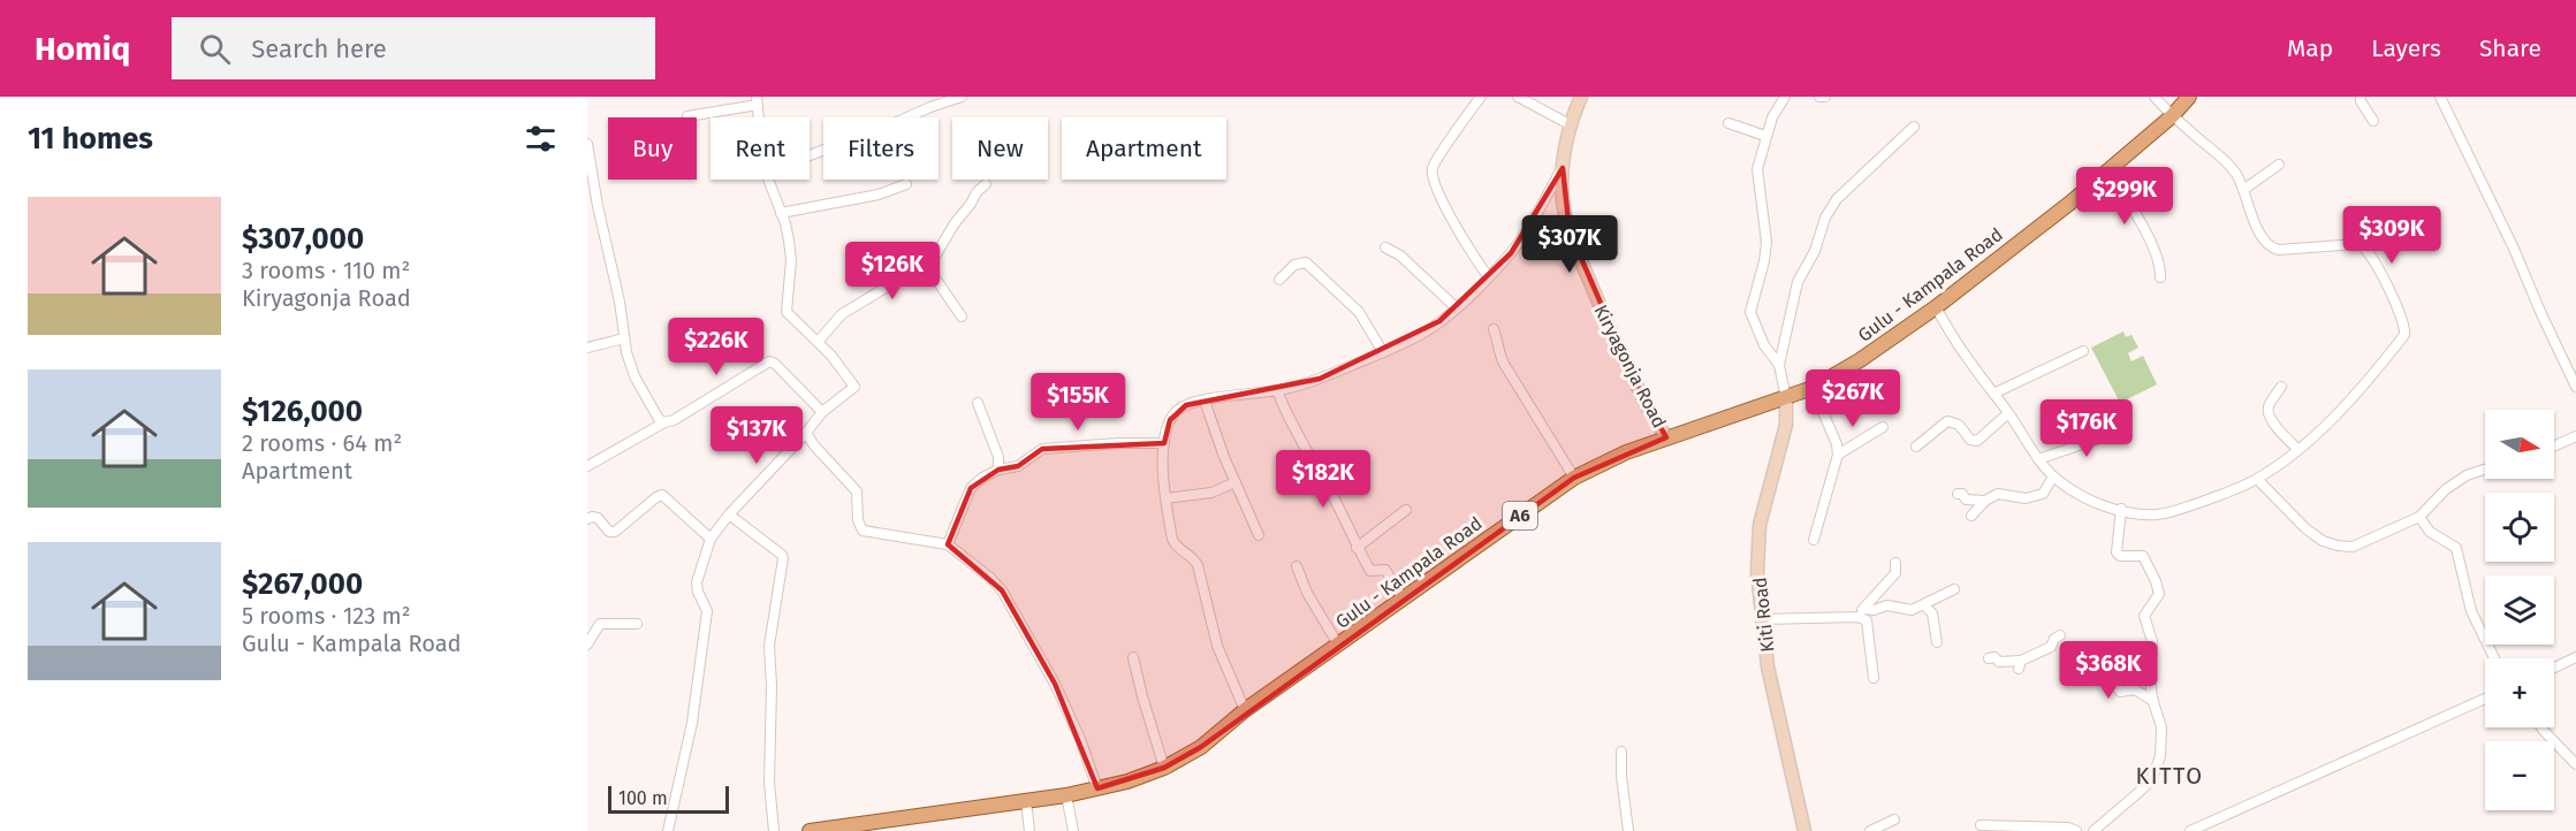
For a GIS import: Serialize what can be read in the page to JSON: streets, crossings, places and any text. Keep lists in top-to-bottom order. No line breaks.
{"streets":{"main road":["Gulu - Kampala Road","A6"],"street":["Kiryagonja Road","Kiti Road"]},"crossings":[["Gulu - Kampala Road","Kiryagonja Road"],["Gulu - Kampala Road","Kiti Road"]],"districts":["KITTO"],"scale_bar":"100 m","north":"right","page":{"header":"Homiq","search":"Search here","nav":["Map","Layers","Share"],"heading":"11 homes","chip":["Buy","Rent","Filters","New","Apartment"],"price":["$299K","$309K","$307K","$126K","$226K","$267K","$155K","$176K","$137K","$182K","$368K"],"list":[{"name":"$307,000","note":"3 rooms · 110 m² · Kiryagonja Road"},{"name":"$126,000","note":"2 rooms · 64 m² · Apartment"},{"name":"$267,000","note":"5 rooms · 123 m² · Gulu - Kampala Road"}],"map_buttons":["+","−"],"scale":"100 m"}}
